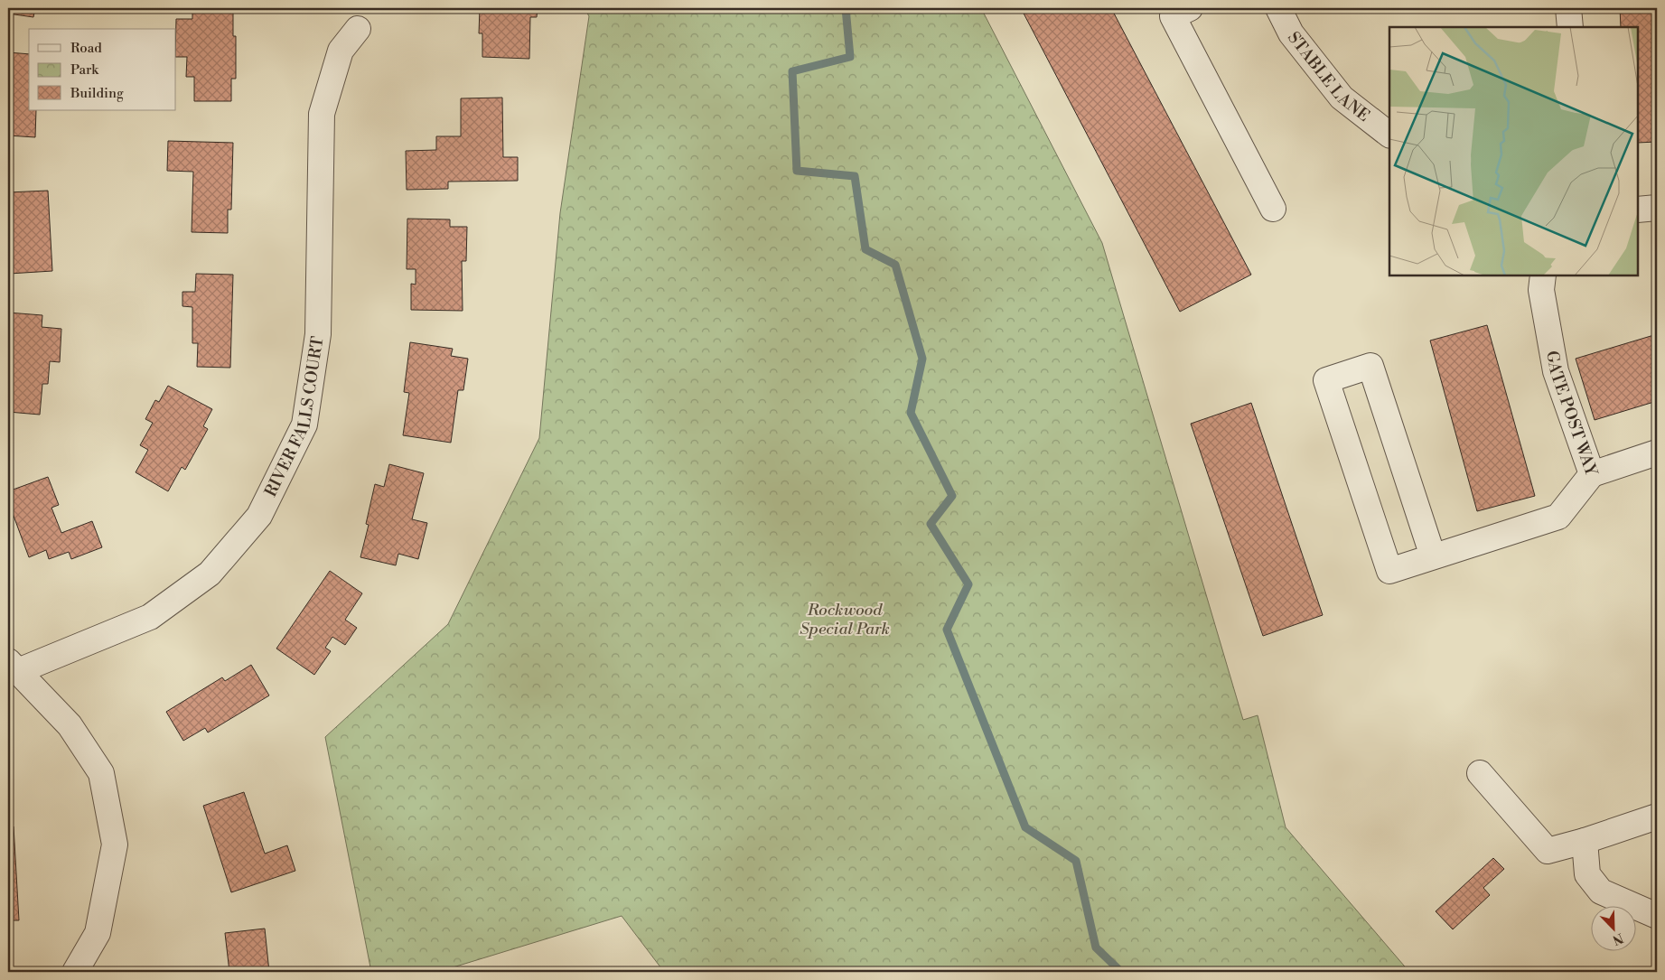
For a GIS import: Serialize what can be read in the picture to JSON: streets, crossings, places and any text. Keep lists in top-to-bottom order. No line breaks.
{"streets":{"street":["STABLE LANE","GATE POST WAY","RIVER FALLS COURT"]},"parks":["Rockwood Special Park"],"legend":["Road","Park","Building"],"north":"bottom right"}
